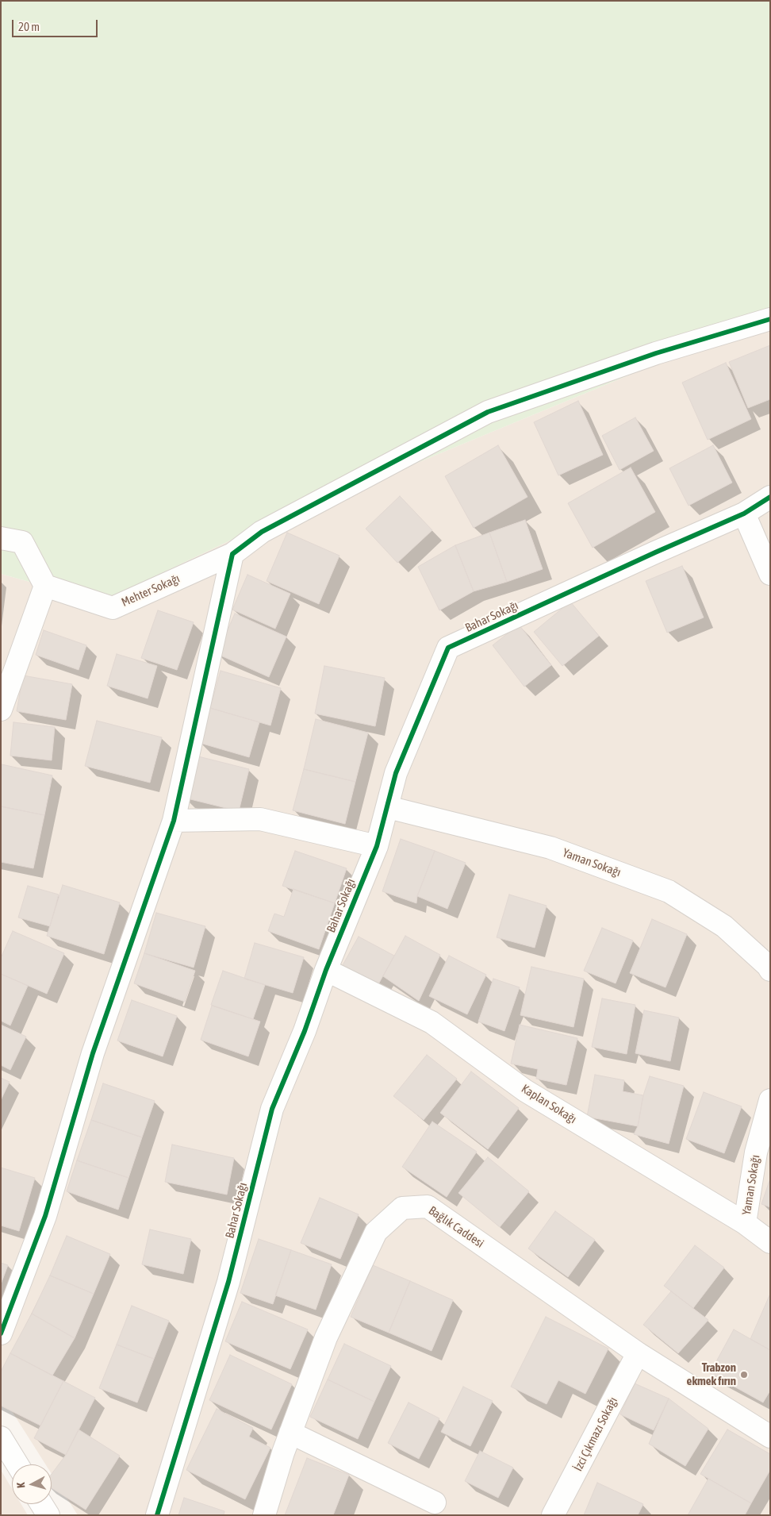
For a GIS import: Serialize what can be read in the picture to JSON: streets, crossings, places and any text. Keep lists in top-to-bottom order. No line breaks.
{"streets":{"street":["Mehter Sokağı","Bahar Sokağı","Yaman Sokağı","Kaplan Sokağı","Bağlık Caddesi","İzci Çıkmazı Sokağı"]},"crossings":[["Bahar Sokağı","Yaman Sokağı"],["Bahar Sokağı","Kaplan Sokağı"],["Yaman Sokağı","Kaplan Sokağı"],["Bağlık Caddesi","İzci Çıkmazı Sokağı"]],"places":["Trabzon ekmek fırın"],"scale_bar":"20 m","north":"left"}
